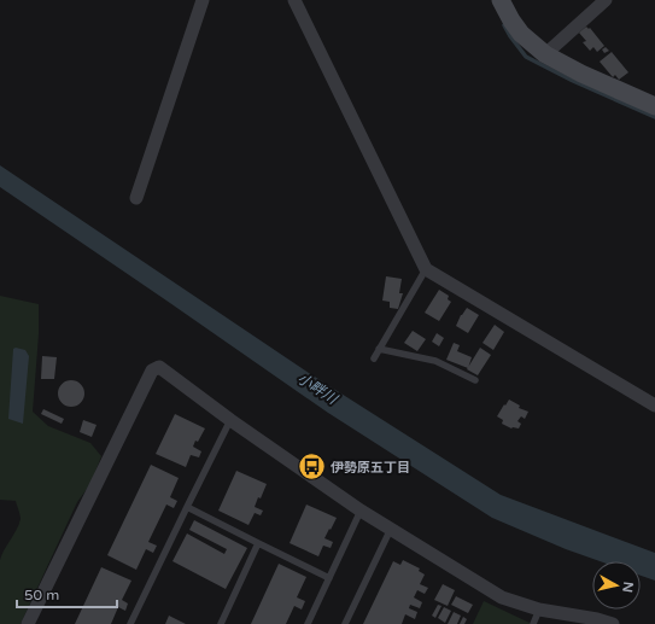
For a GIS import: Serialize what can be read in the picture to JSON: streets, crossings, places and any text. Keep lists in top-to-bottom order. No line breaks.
{"water":["小畔川"],"places":{"bus stop":["伊勢原五丁目"]},"scale_bar":"50 m","north":"right"}
